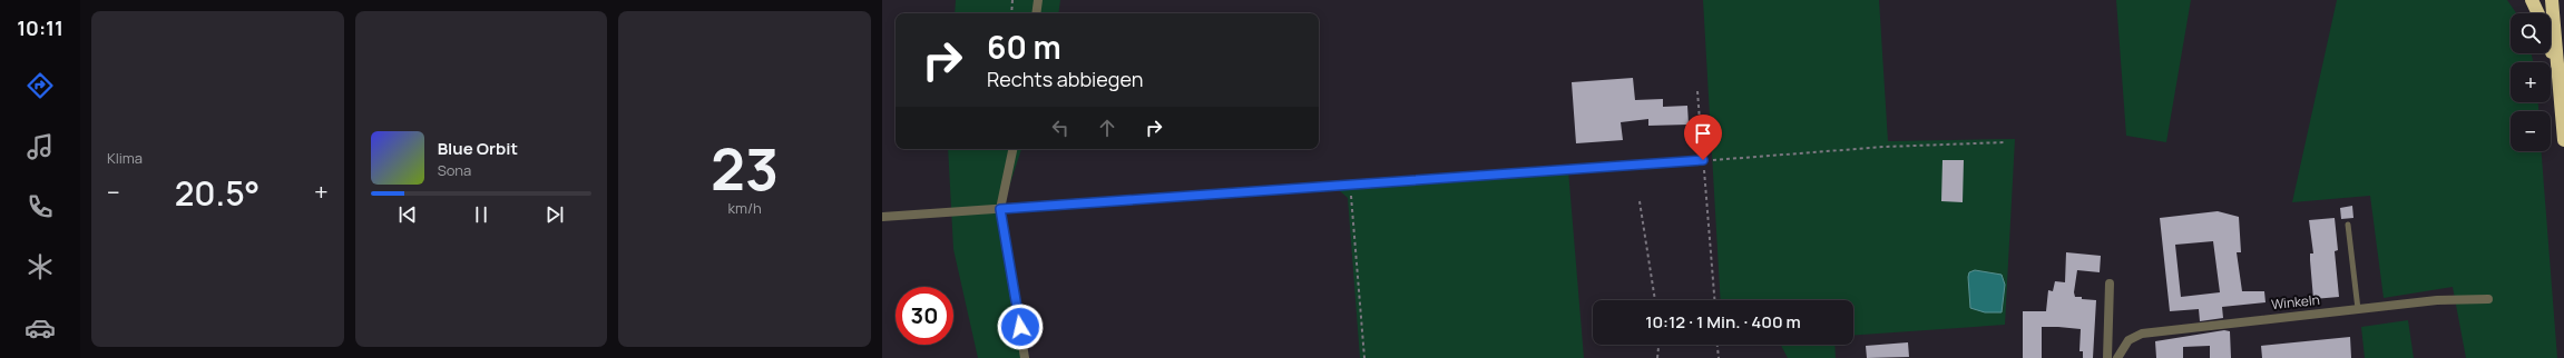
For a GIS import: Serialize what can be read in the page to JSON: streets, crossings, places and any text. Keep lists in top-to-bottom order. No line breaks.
{"streets":{"street":["Winkeln"]},"page":{"tabs":"10:11","tile":["Klima",["23","km/h"]],"map_buttons":["+","−"],"turn":["60 m","Rechts abbiegen"],"song":["Blue Orbit","Sona"],"heat":["−","20.5°","+"],"limit":"30","trip":"10:12 · 1 Min. · 400 m"}}
